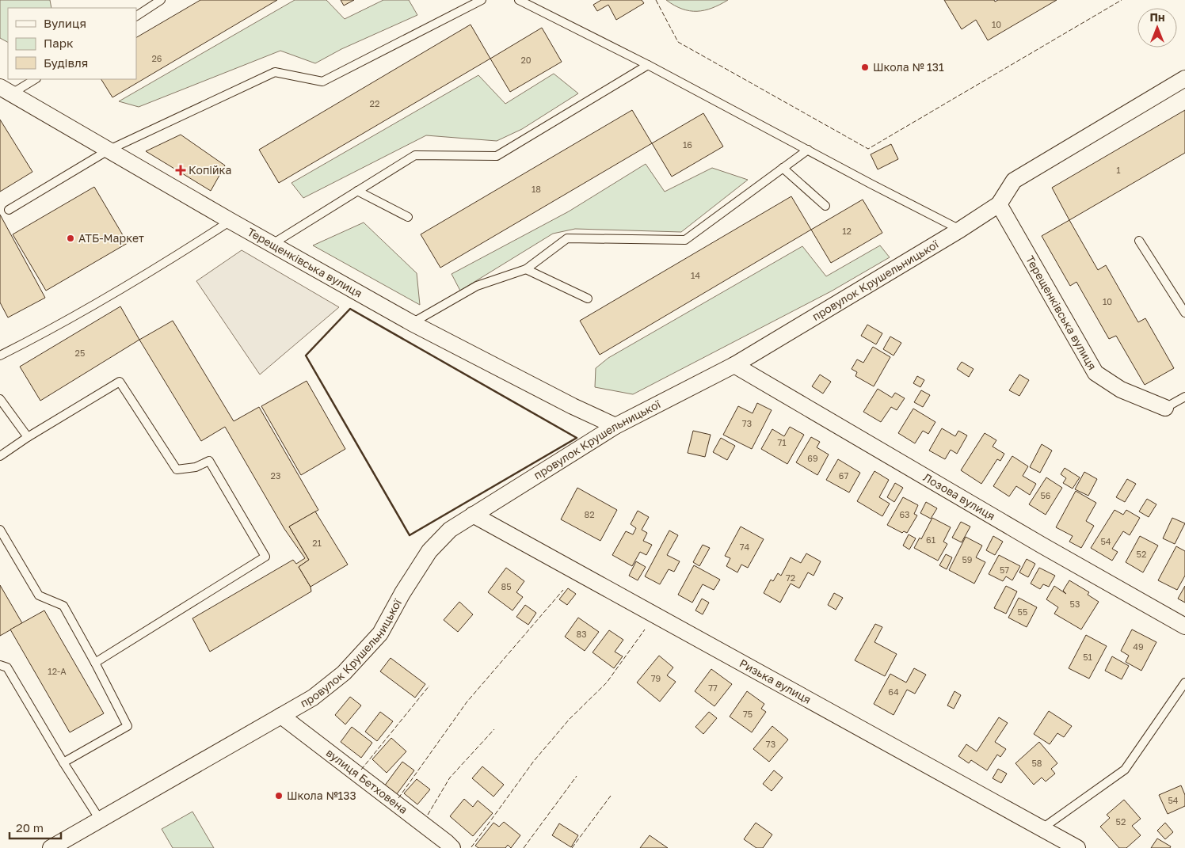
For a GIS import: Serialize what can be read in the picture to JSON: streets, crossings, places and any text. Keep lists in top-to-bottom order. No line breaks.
{"streets":{"street":["Терещенківська вулиця","провулок Крушельницької","Лозова вулиця","Ризька вулиця","вулиця Бетховена"]},"crossings":[["Терещенківська вулиця","провулок Крушельницької"],["провулок Крушельницької","Лозова вулиця"],["провулок Крушельницької","Ризька вулиця"],["провулок Крушельницької","вулиця Бетховена"]],"places":{"other":["Школа № 131","АТБ-Маркет","Школа №133"],"health":["Копійка"]},"house_numbers":["10","26","20","22","16","1","18","12","14","10","25","73","71","69","23","67","56","82","63","61","54","21","74","52","59","57","72","85","53","55","83","49","51","12-А","79","77","64","75","73","58","54","52"],"legend":["Вулиця","Парк","Будівля"],"scale_bar":"20 m","north":"top"}
